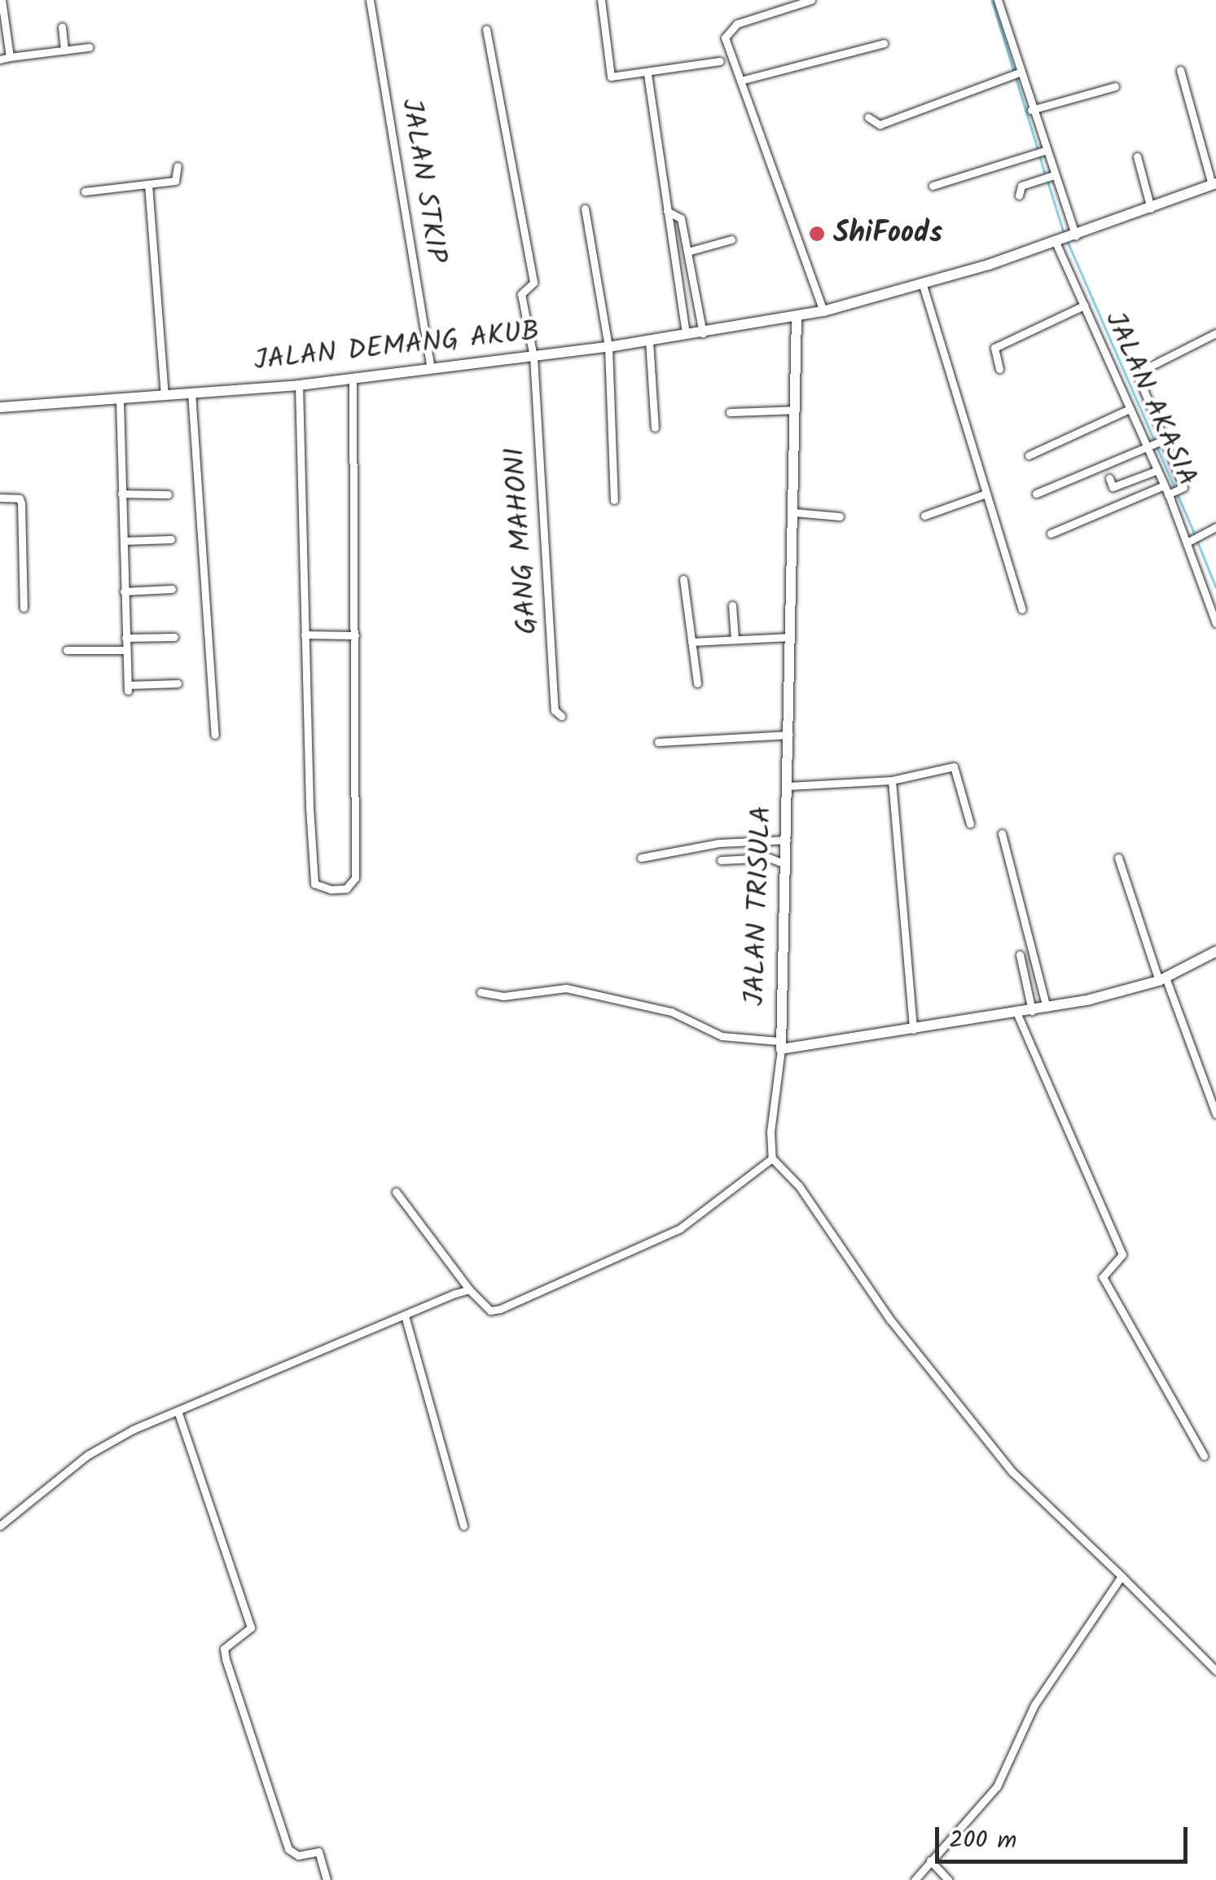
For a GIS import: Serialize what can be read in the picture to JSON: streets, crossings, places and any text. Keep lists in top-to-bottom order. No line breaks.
{"streets":{"street":["JALAN STKIP","JALAN DEMANG AKUB","JALAN AKASIA","GANG MAHONI","JALAN TRISULA"]},"crossings":[["JALAN STKIP","JALAN DEMANG AKUB"],["JALAN DEMANG AKUB","JALAN AKASIA"],["JALAN DEMANG AKUB","GANG MAHONI"],["JALAN DEMANG AKUB","JALAN TRISULA"]],"places":["ShiFoods"],"scale_bar":"200 m"}
